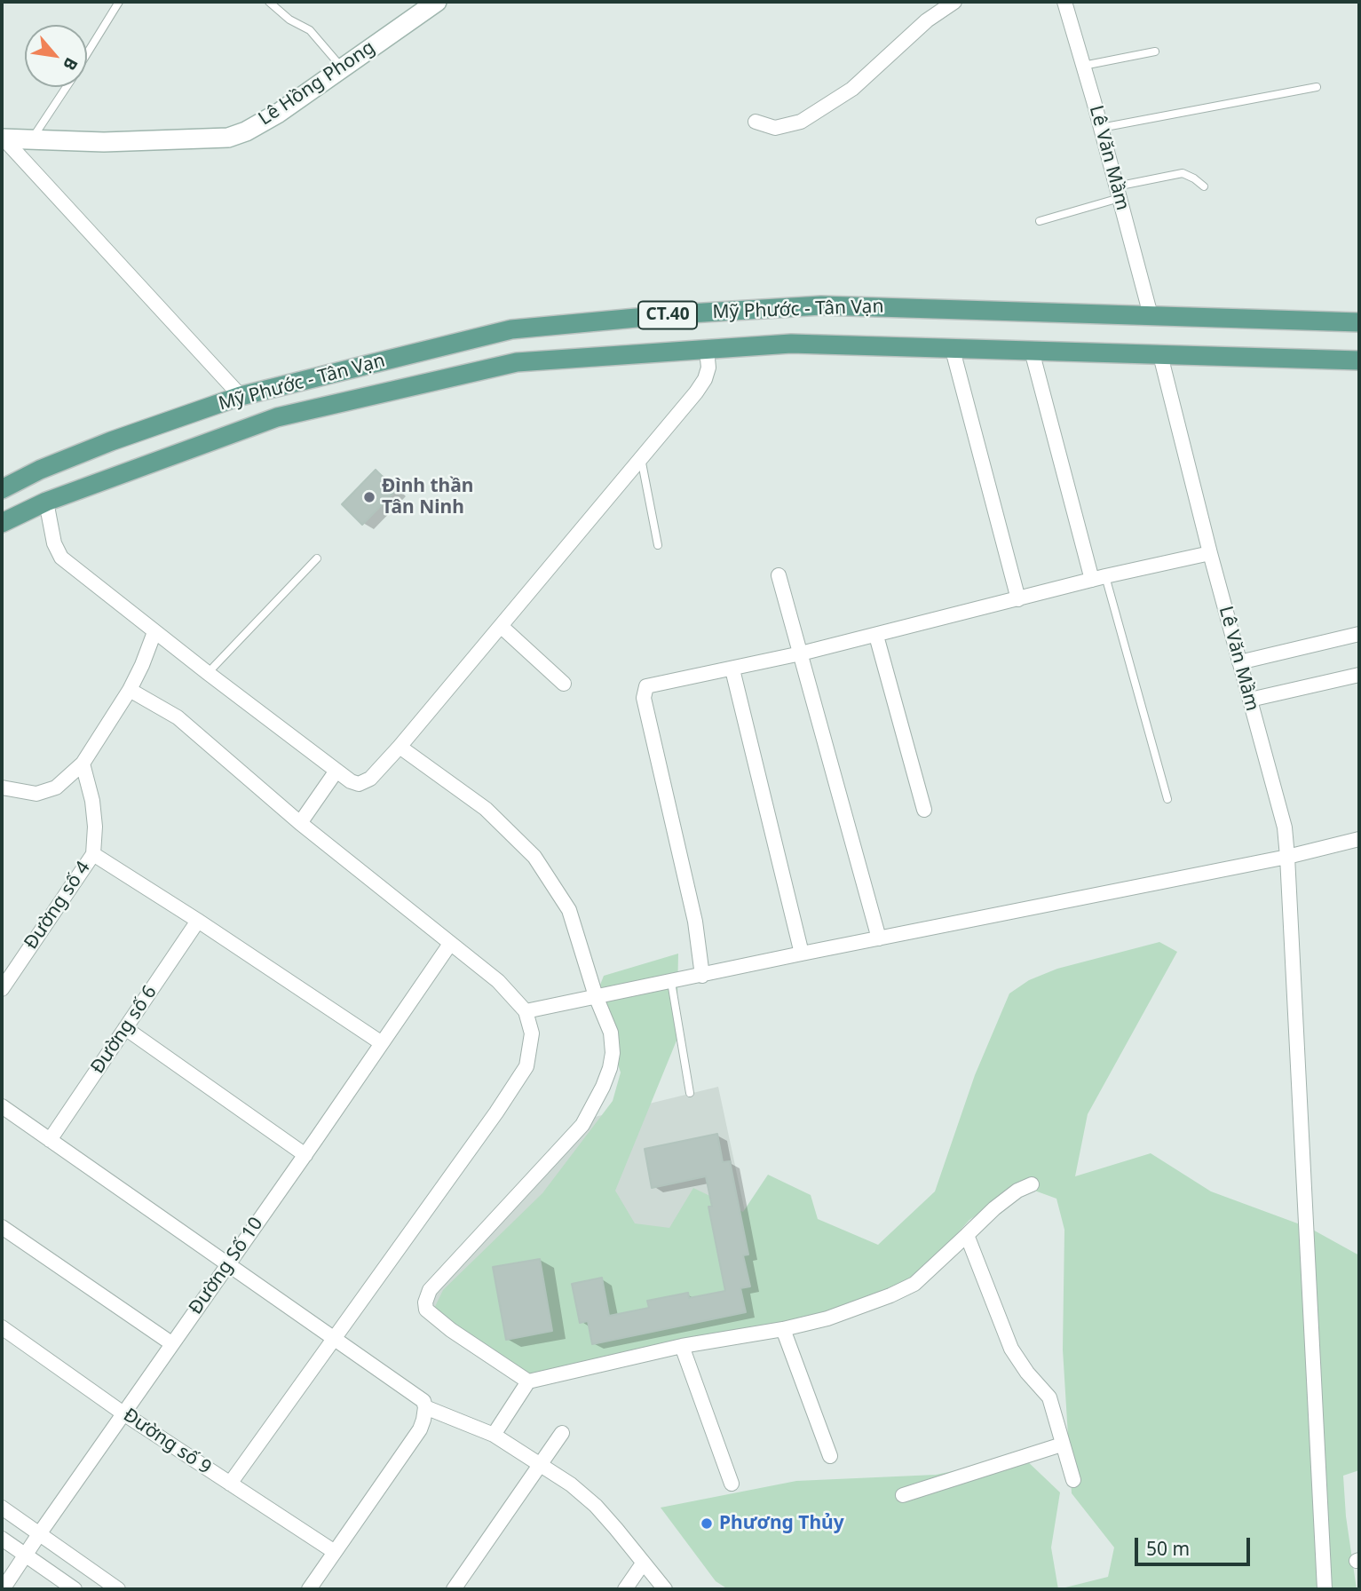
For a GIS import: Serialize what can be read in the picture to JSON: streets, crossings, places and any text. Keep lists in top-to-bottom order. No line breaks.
{"streets":{"main road":["Lê Hồng Phong","Mỹ Phước - Tân Vạn","CT.40"],"street":["Lê Văn Mầm","Đường số 4","Đường số 6","Đường Số 10","Đường số 9"]},"crossings":[["Lê Văn Mầm","Mỹ Phước - Tân Vạn"],["Đường Số 10","Đường số 9"]],"places":["Đình thần Tân Ninh","Phương Thủy"],"scale_bar":"50 m","north":"bottom right"}
